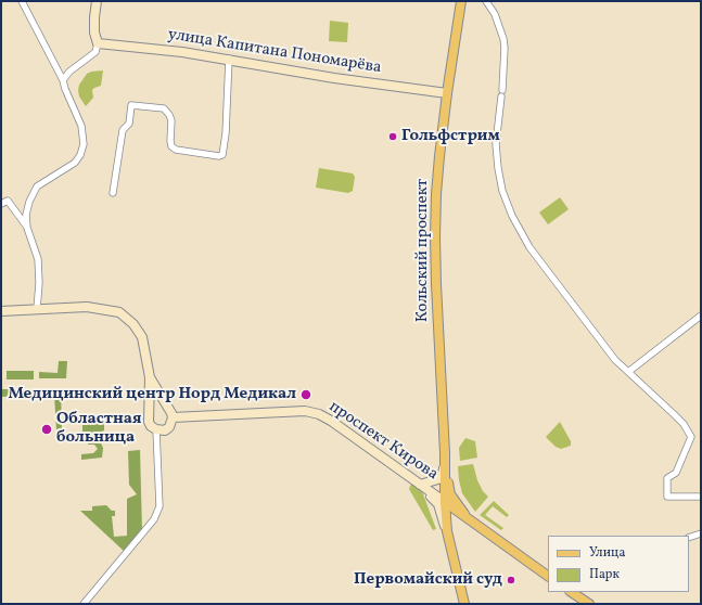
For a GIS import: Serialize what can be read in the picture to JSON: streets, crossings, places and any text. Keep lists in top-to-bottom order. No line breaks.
{"streets":{"main road":["Кольский проспект","проспект Кирова"],"street":["улица Капитана Пономарёва"]},"crossings":[["улица Капитана Пономарёва","Кольский проспект"],["Кольский проспект","проспект Кирова"]],"places":["Гольфстрим","Медицинский центр Норд Медикал","Областная больница","Первомайский суд"],"legend":["Улица","Парк"]}
